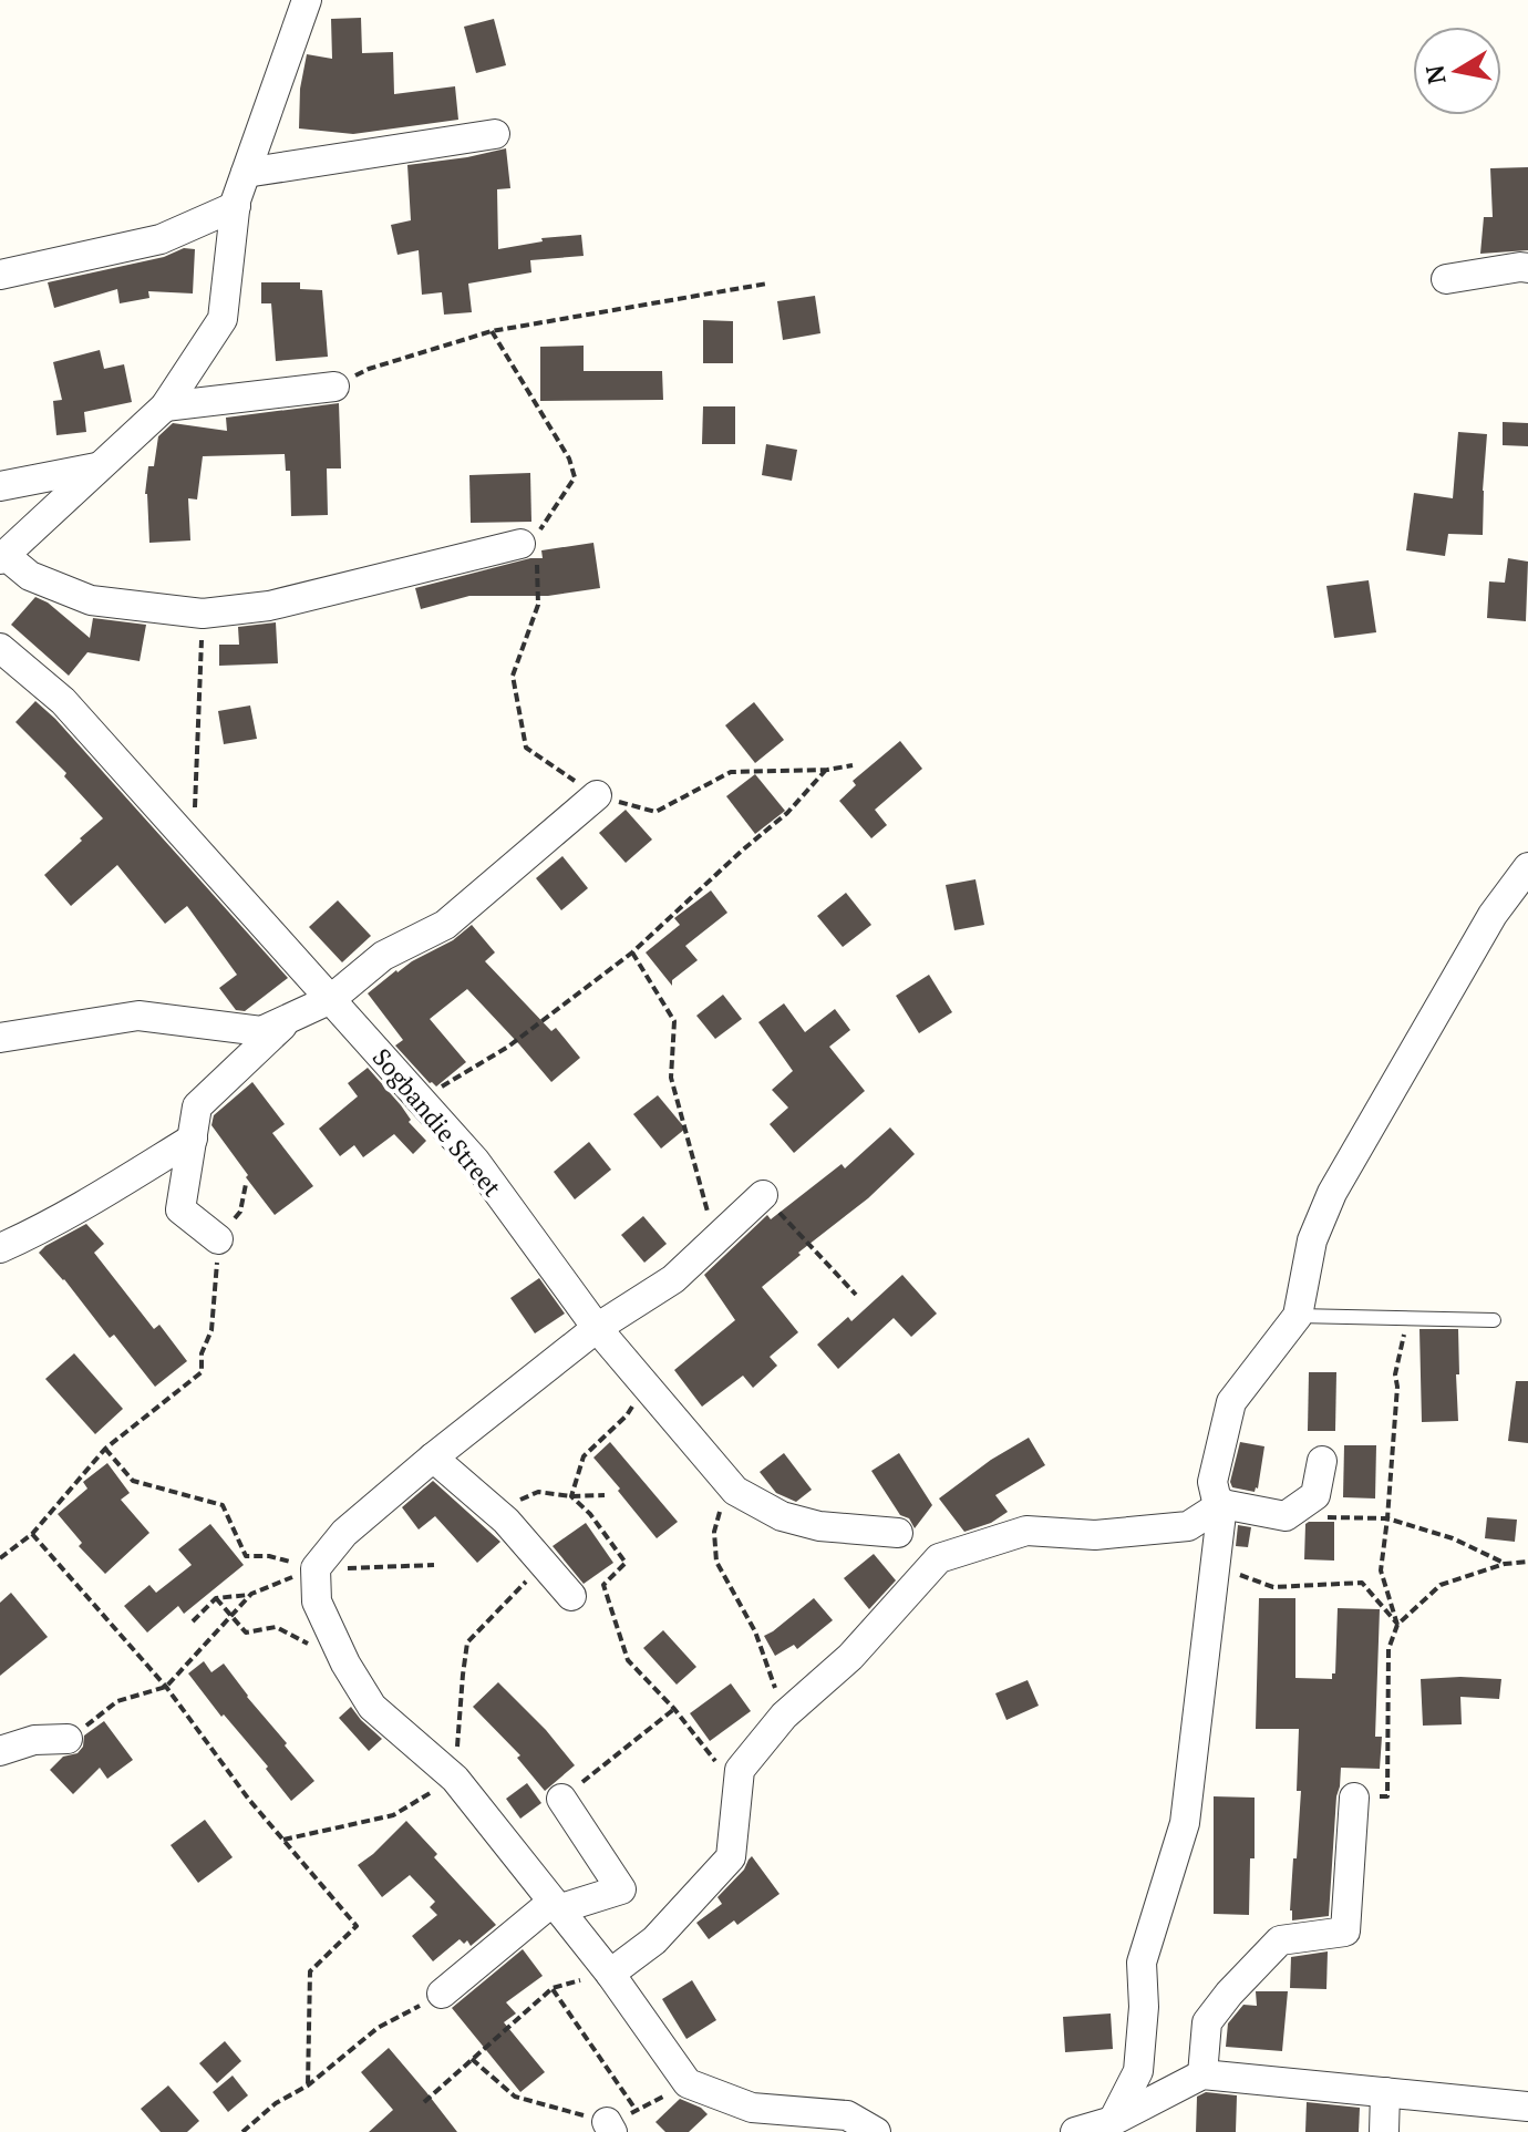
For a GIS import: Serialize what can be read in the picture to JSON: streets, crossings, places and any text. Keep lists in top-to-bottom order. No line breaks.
{"streets":{"street":["Sogbandie Street"]},"north":"left"}
